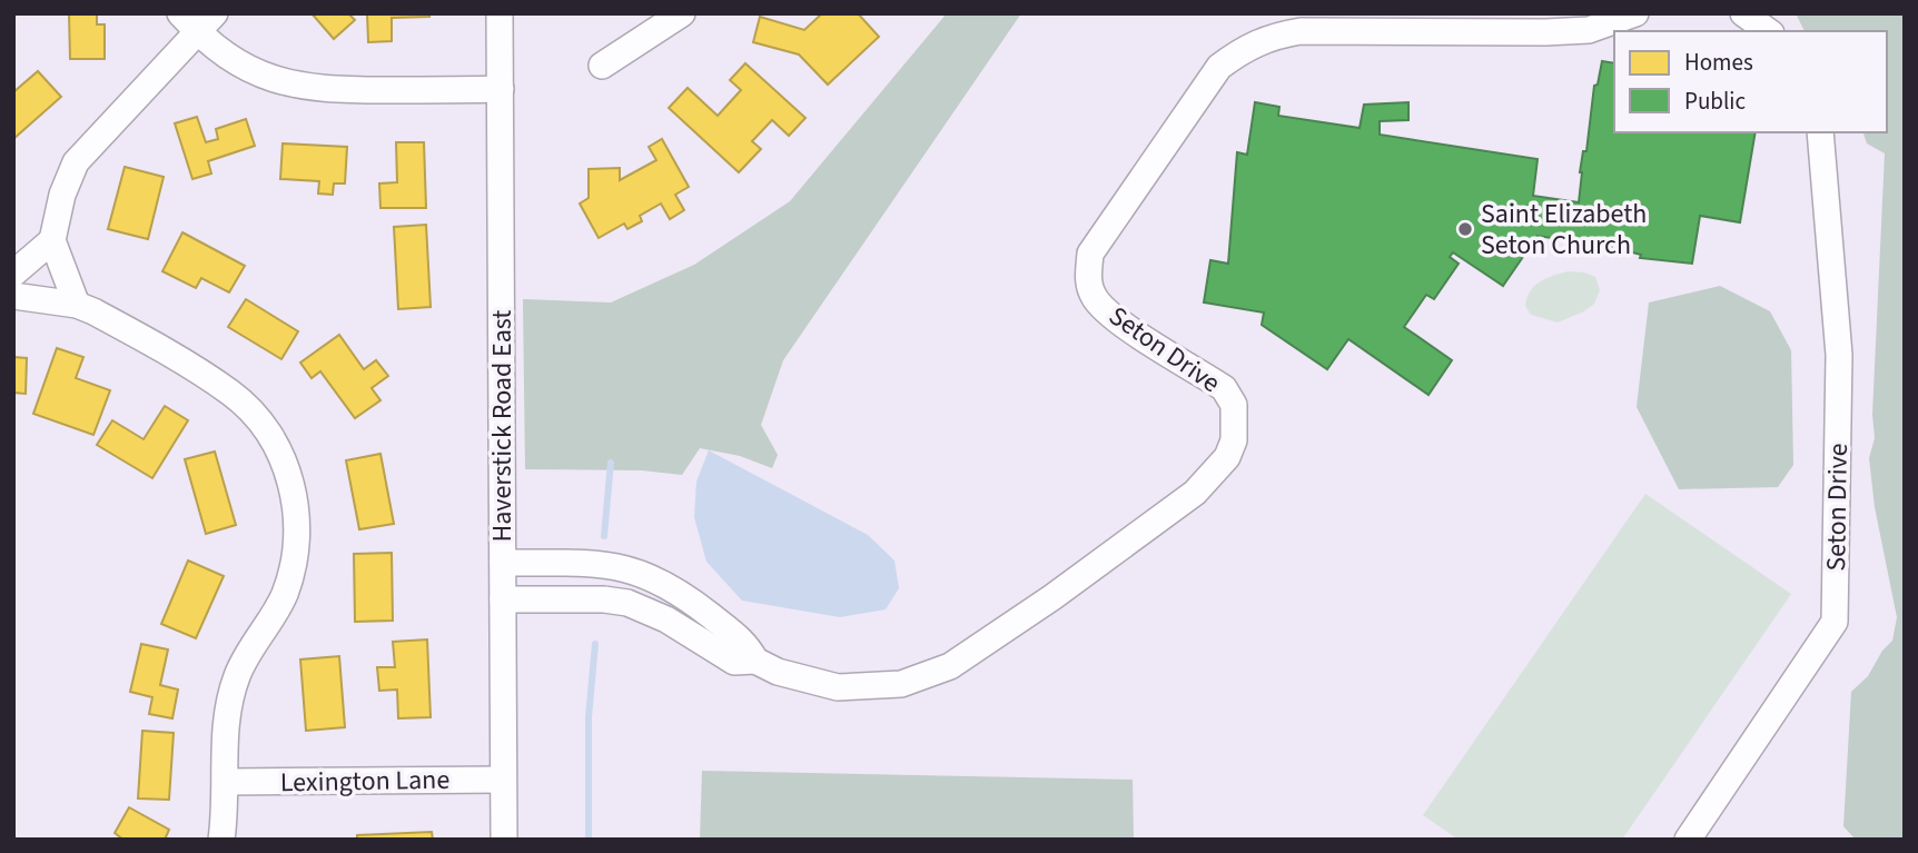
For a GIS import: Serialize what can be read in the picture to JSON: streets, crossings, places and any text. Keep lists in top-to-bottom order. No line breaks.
{"streets":{"street":["Seton Drive","Haverstick Road East","Lexington Lane"]},"crossings":[["Seton Drive","Haverstick Road East"],["Haverstick Road East","Lexington Lane"]],"places":["Saint Elizabeth Seton Church"],"legend":["Homes","Public"]}
